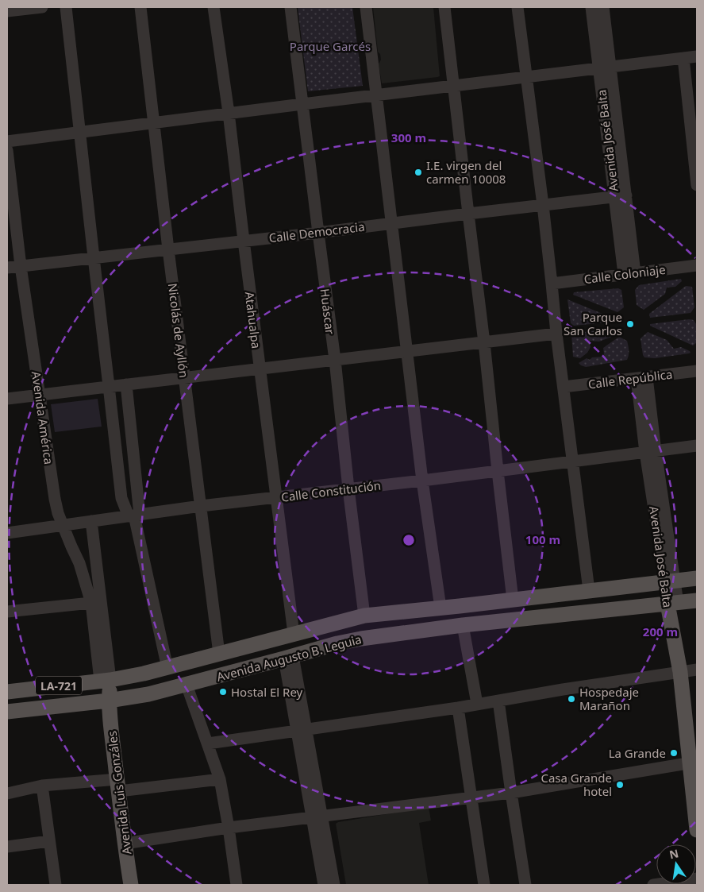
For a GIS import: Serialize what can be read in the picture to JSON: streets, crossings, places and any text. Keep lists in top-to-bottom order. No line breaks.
{"streets":{"main road":["Avenida José Balta","Avenida Augusto B. Leguia","LA-721","Avenida Luis Gonzáles"],"street":["Calle Democracia","Calle Coloniaje","Huáscar","Atahualpa","Nicolás de Ayllón","Calle República","Avenida América","Calle Constitución"]},"crossings":[["Avenida José Balta","Calle Democracia"],["Avenida José Balta","Calle Coloniaje"],["Avenida José Balta","Calle República"],["Avenida José Balta","Calle Constitución"],["Avenida José Balta","Avenida Augusto B. Leguia"],["Calle Democracia","Huáscar"],["Calle Democracia","Atahualpa"],["Calle Democracia","Nicolás de Ayllón"],["Calle Democracia","Avenida América"],["Huáscar","Calle Constitución"],["Huáscar","Avenida Augusto B. Leguia"],["Atahualpa","Calle Constitución"],["Atahualpa","Avenida Augusto B. Leguia"],["Nicolás de Ayllón","Calle Constitución"],["Nicolás de Ayllón","Avenida Augusto B. Leguia"],["Avenida América","Calle Constitución"],["Avenida América","Avenida Augusto B. Leguia"],["Avenida América","Avenida Luis Gonzáles"],["Avenida Augusto B. Leguia","Avenida Luis Gonzáles"]],"parks":["Parque Garcés"],"places":["I.E. virgen del carmen 10008","Parque San Carlos","Hostal El Rey","Hospedaje Marañon","La Grande","Casa Grande hotel"],"north":"top","rings":["300 m","100 m","200 m"]}
